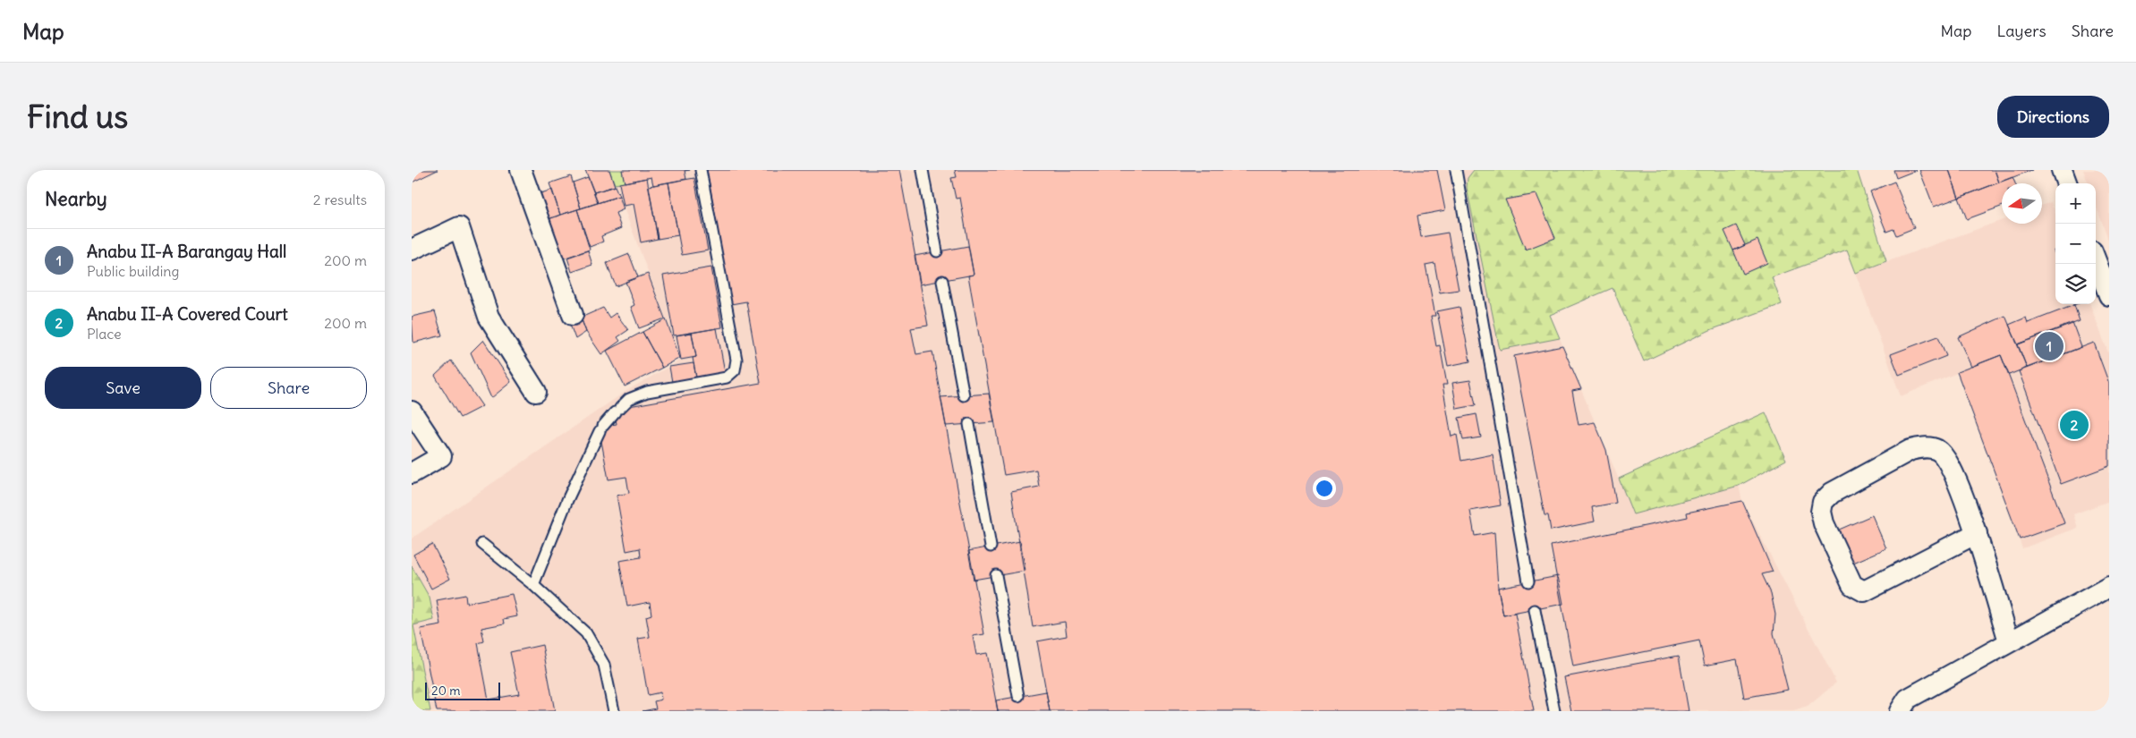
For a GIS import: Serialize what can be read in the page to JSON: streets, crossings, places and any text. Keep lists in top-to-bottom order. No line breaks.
{"scale_bar":"20 m","north":"left","page":{"header":"Map","nav":["Map","Layers","Share"],"buttons":["Directions",["Save","Share"]],"title":"Find us","heading":["Nearby","2 results"],"map_buttons":["+","−"],"list":[{"mark":"1","name":"Anabu II-A Barangay Hall","note":"Public building","value":"200 m"},{"mark":"2","name":"Anabu II-A Covered Court","note":"Place","value":"200 m"}],"pins":["1","2"],"scale":"20 m"}}
